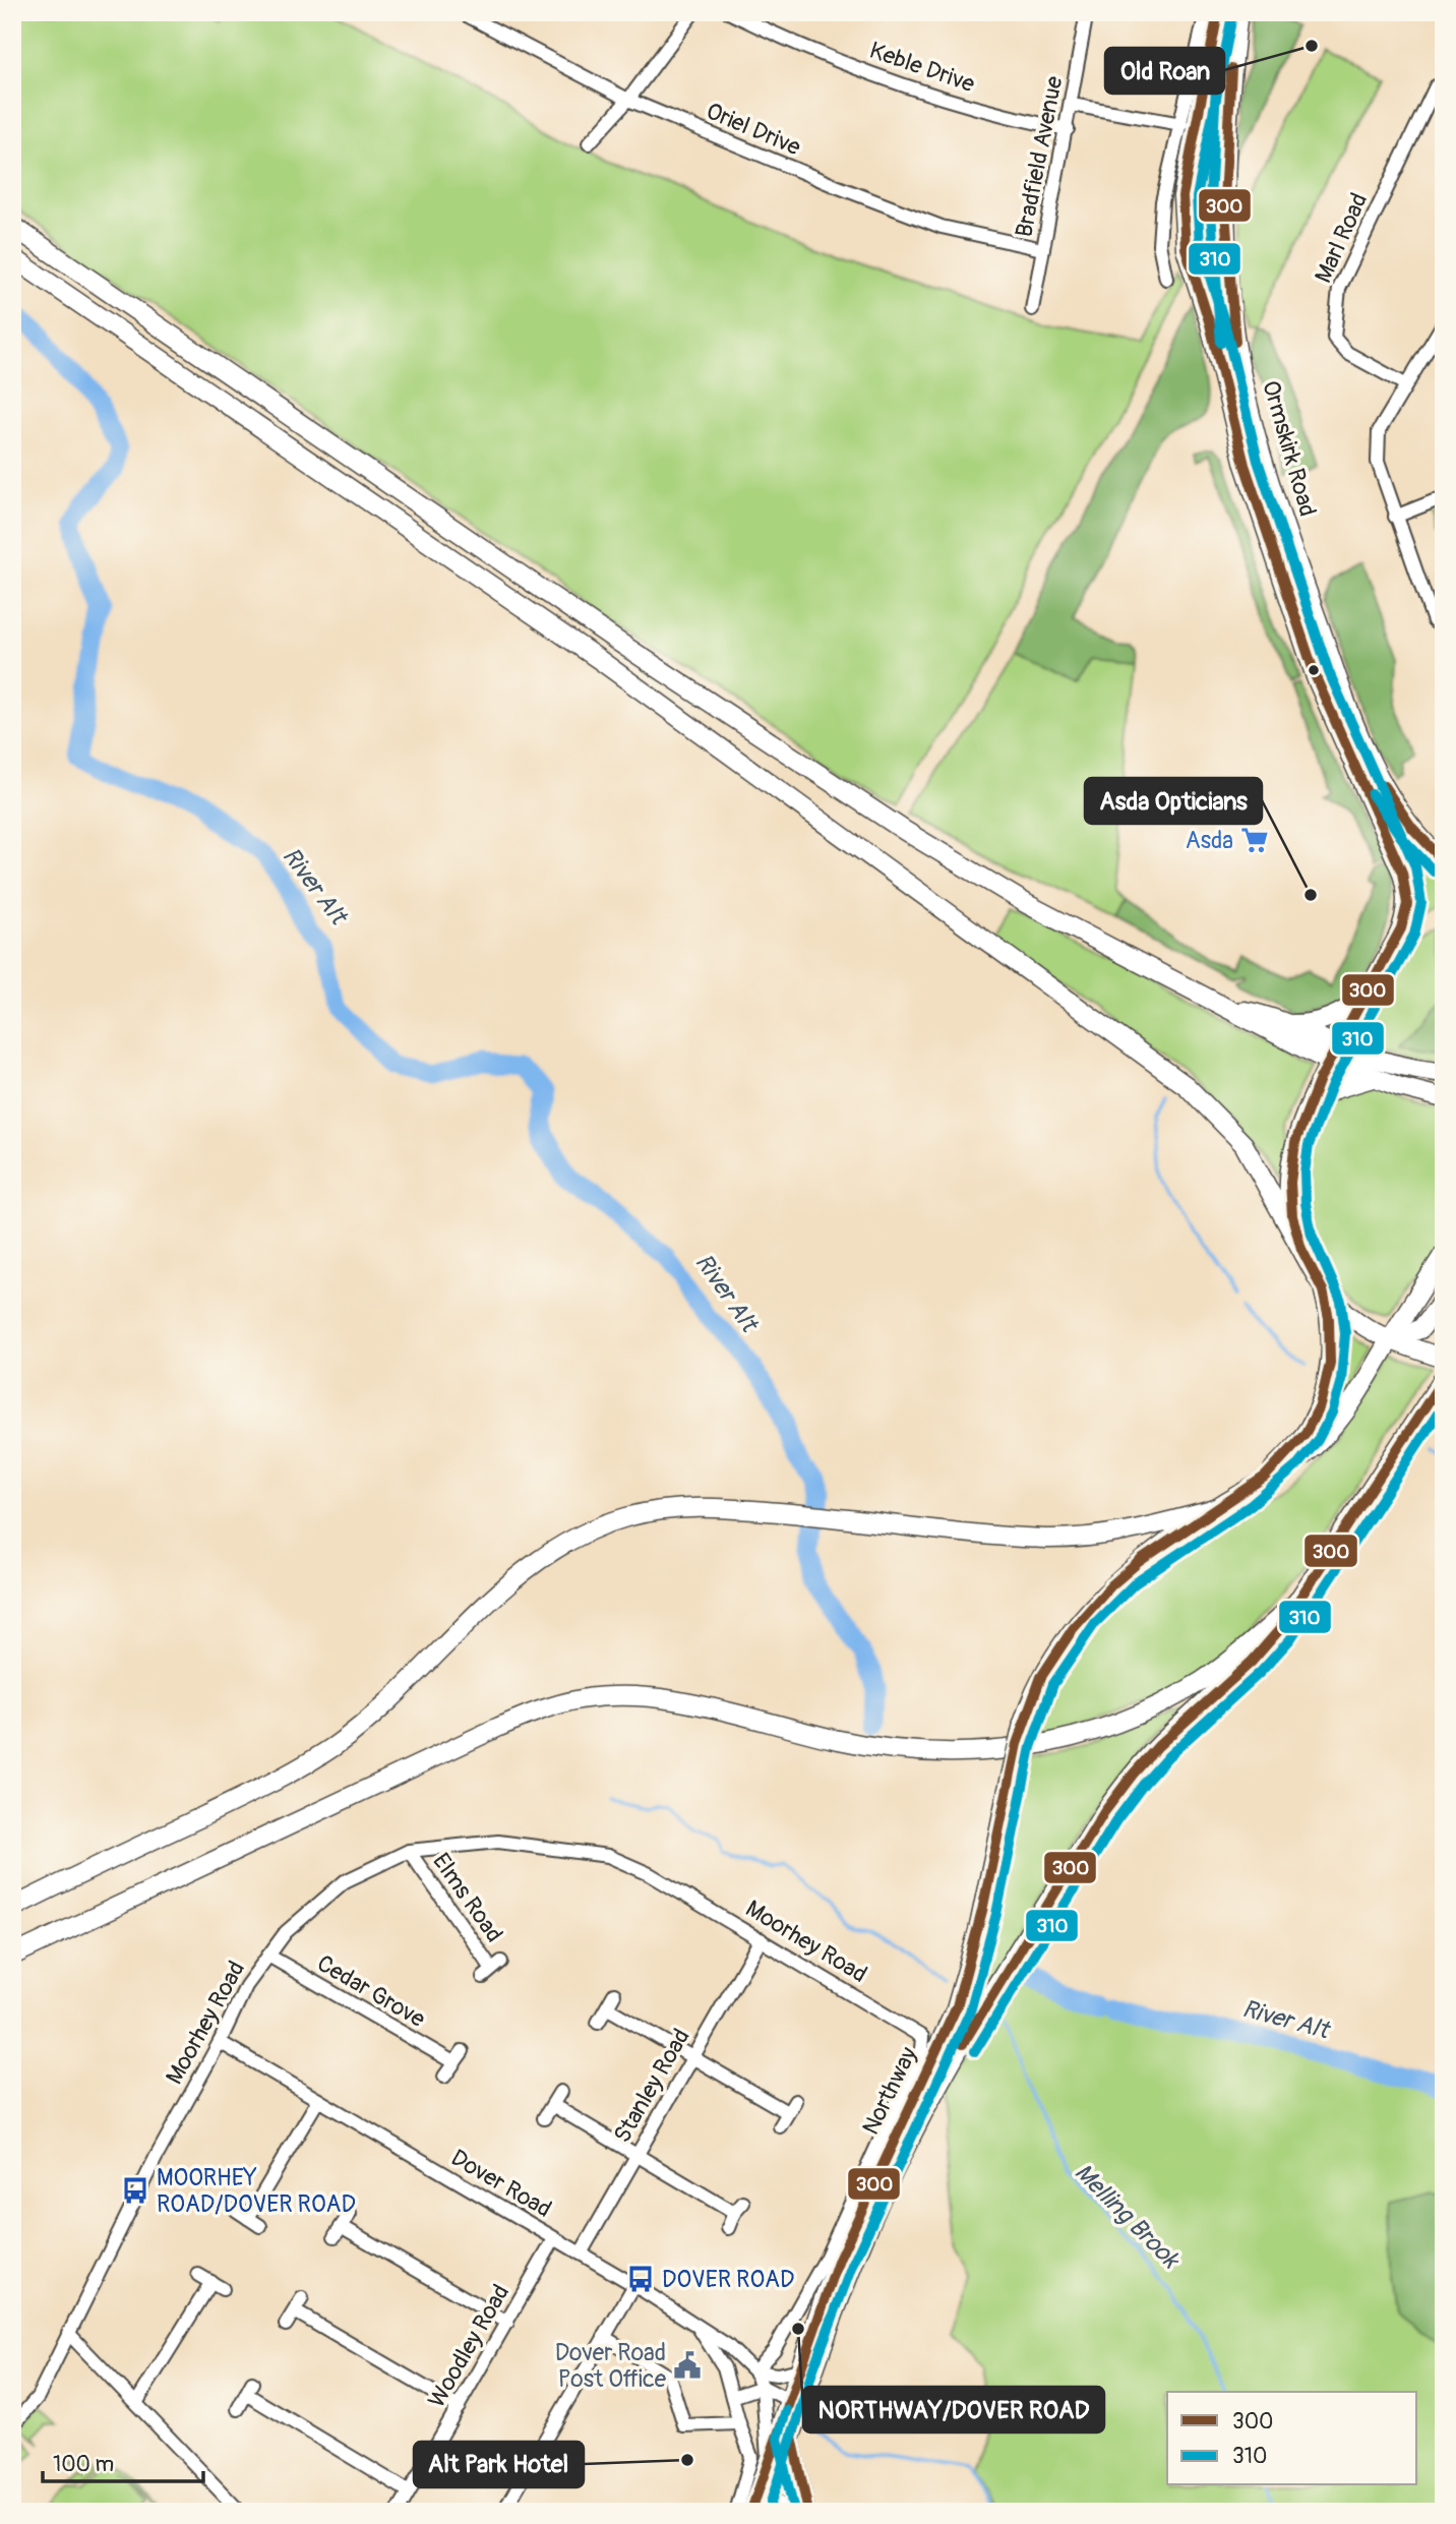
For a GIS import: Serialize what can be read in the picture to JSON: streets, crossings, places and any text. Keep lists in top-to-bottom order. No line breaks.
{"streets":{"highway":["Ormskirk Road","Northway"],"street":["Keble Drive","Oriel Drive","Bradfield Avenue","Marl Road","Elms Road","Moorhey Road","Cedar Grove","Stanley Road","Dover Road","Woodley Road"]},"crossings":[["Keble Drive","Bradfield Avenue"],["Oriel Drive","Bradfield Avenue"],["Elms Road","Moorhey Road"],["Moorhey Road","Cedar Grove"],["Moorhey Road","Stanley Road"],["Moorhey Road","Northway"],["Moorhey Road","Dover Road"],["Stanley Road","Dover Road"],["Northway","Dover Road"],["Dover Road","Woodley Road"]],"water":["River Alt","Melling Brook"],"places":{"other":["Old Roan","Asda Opticians","NORTHWAY/DOVER ROAD","Alt Park Hotel"],"supermarket":["Asda"],"bus stop":["MOORHEY ROAD/DOVER ROAD","DOVER ROAD"],"public building":["Dover Road Post Office"]},"lines":["transit line 300","transit line 310"],"legend":["300","310"],"scale_bar":"100 m"}
